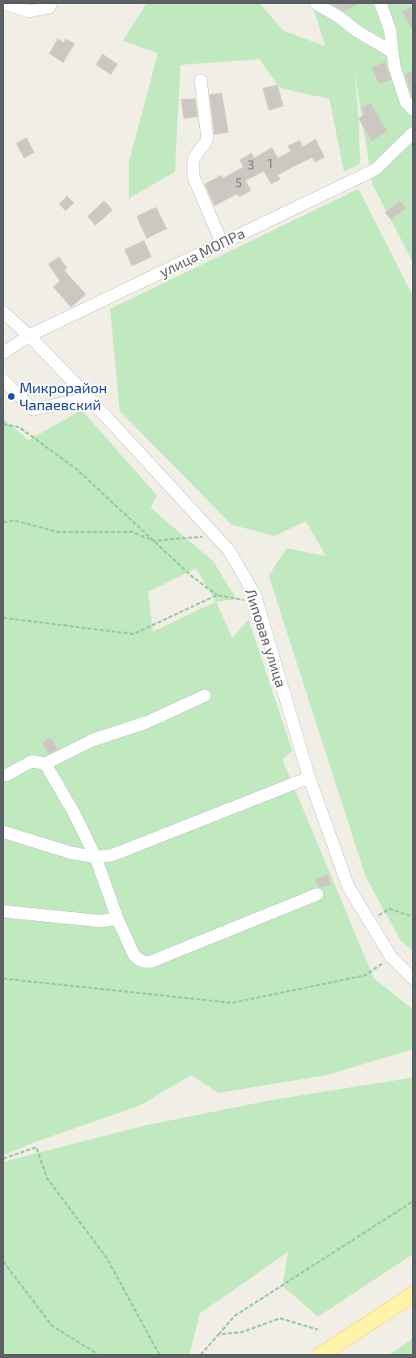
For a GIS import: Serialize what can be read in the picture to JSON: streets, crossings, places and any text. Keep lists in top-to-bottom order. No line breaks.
{"streets":{"street":["улица МОПРа","Липовая улица"]},"crossings":[["улица МОПРа","Липовая улица"]],"places":["Микрорайон Чапаевский"],"house_numbers":["1","3","5"]}
